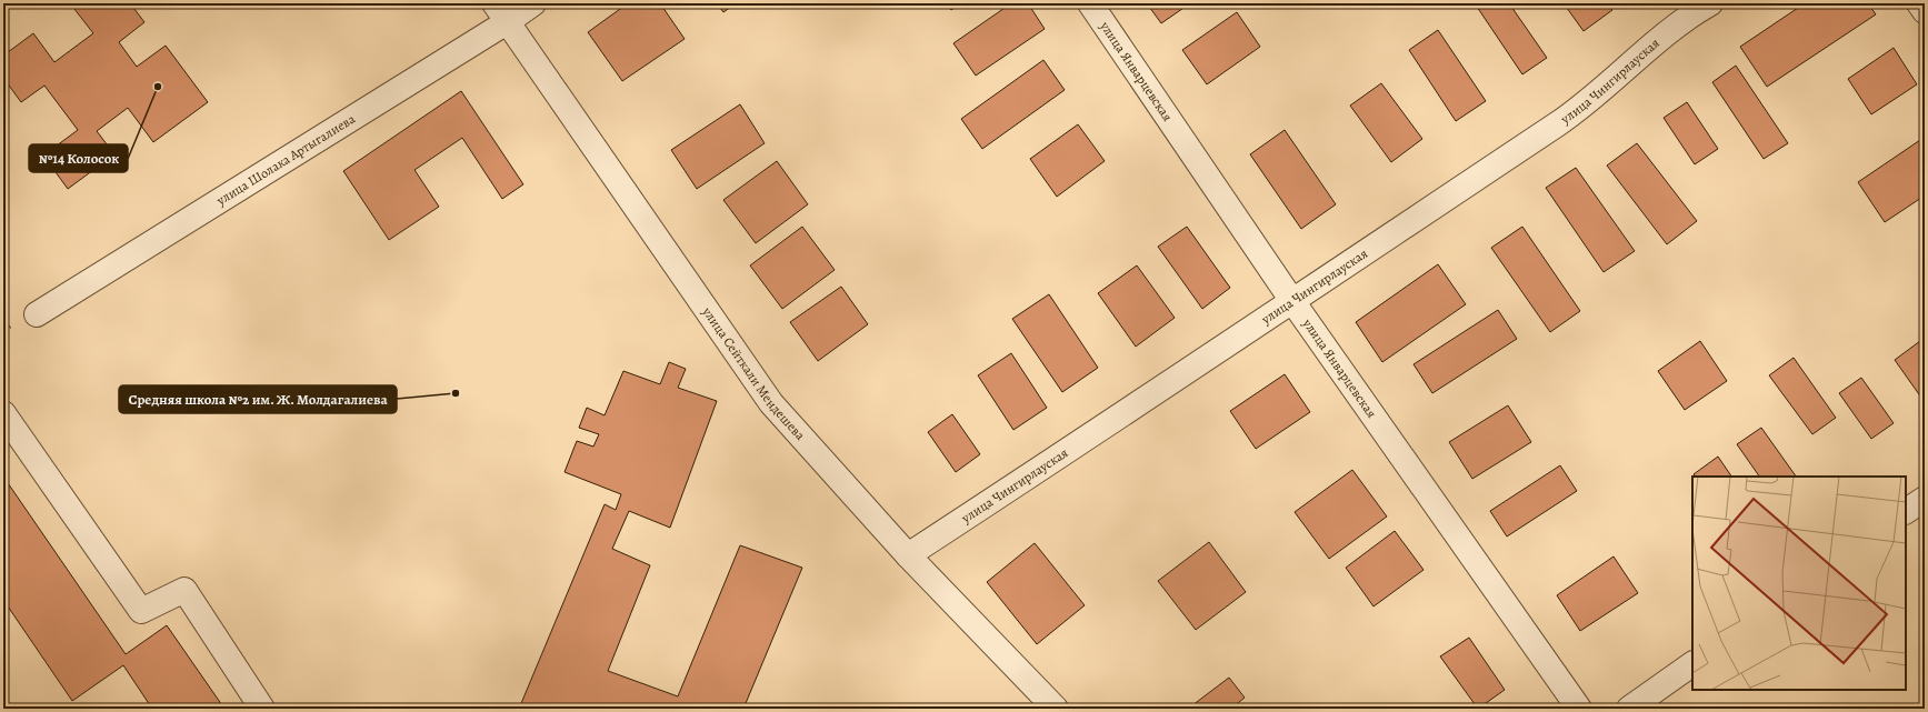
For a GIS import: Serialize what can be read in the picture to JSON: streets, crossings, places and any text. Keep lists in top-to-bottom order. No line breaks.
{"streets":{"street":["улица Январцевская","улица Чингирлауская","улица Шолака Артыгалиева","улица Сейткали Мендешева"]},"crossings":[["улица Январцевская","улица Чингирлауская"],["улица Чингирлауская","улица Сейткали Мендешева"],["улица Шолака Артыгалиева","улица Сейткали Мендешева"]],"places":["№14 Колосок","Средняя школа №2 им. Ж. Молдагалиева"]}
